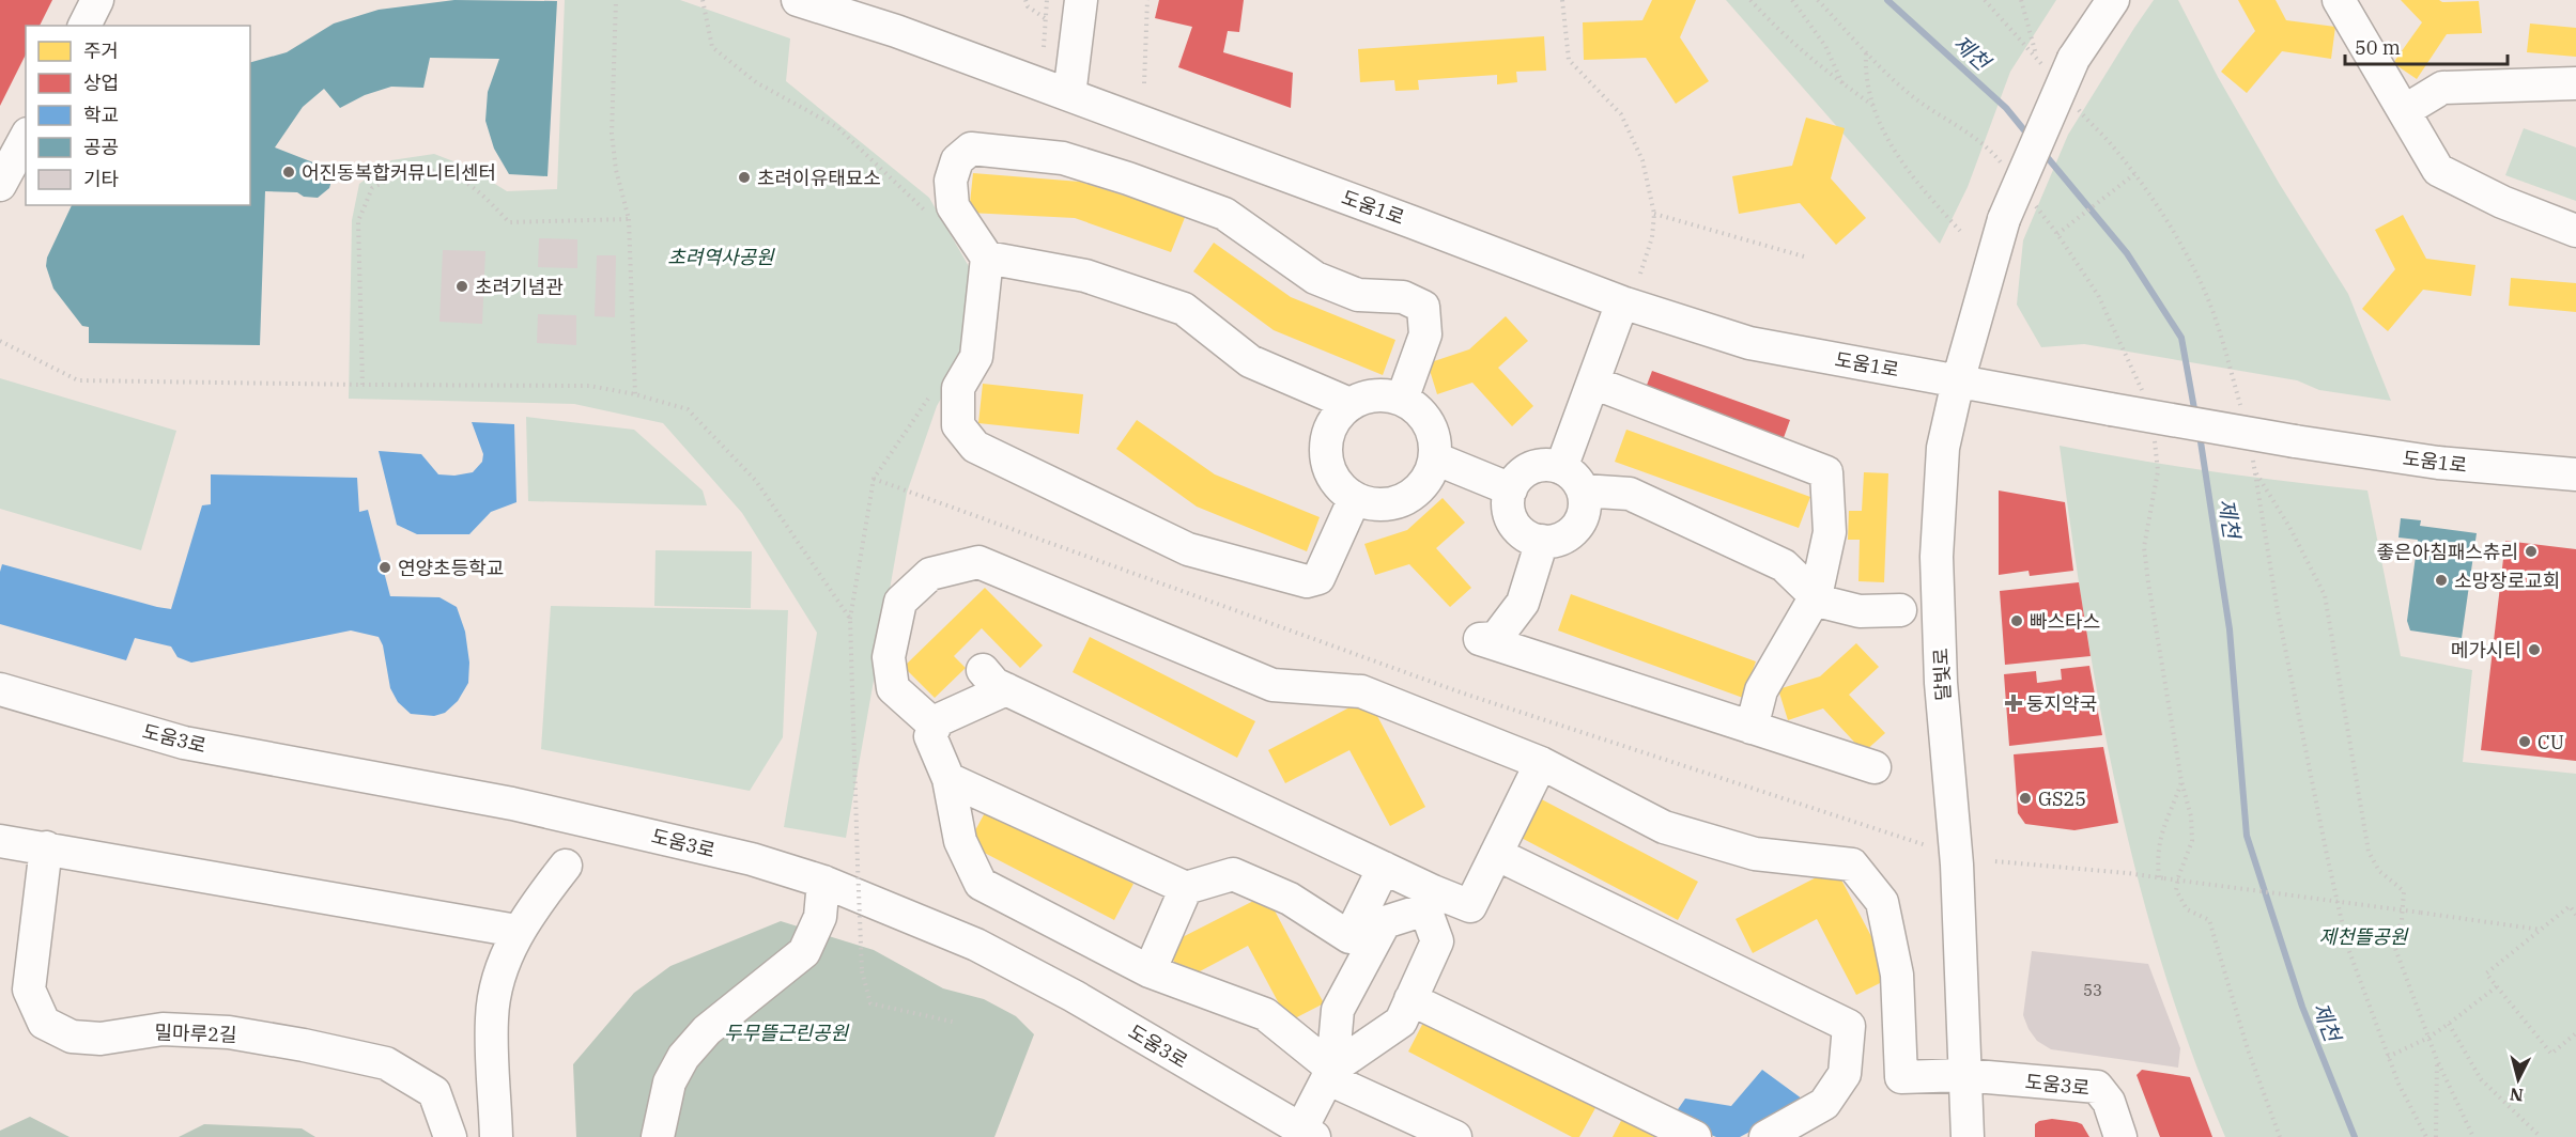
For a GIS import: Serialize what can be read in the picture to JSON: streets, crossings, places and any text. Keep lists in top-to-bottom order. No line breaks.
{"streets":{"street":["도움1로","달빛로","도움3로","밀마루2길"]},"crossings":[["도움1로","달빛로"],["달빛로","도움3로"]],"water":["제천"],"parks":["초려역사공원","제천뜰공원","두무뜰근린공원"],"places":{"other":["어진동복합커뮤니티센터","초려이유태묘소","초려기념관","좋은아침패스츄리","연양초등학교","소망장로교회","빠스타스","메가시티","CU","GS25"],"health":["둥지약국"]},"house_numbers":["53"],"legend":["주거","상업","학교","공공","기타"],"scale_bar":"50 m","north":"bottom"}
